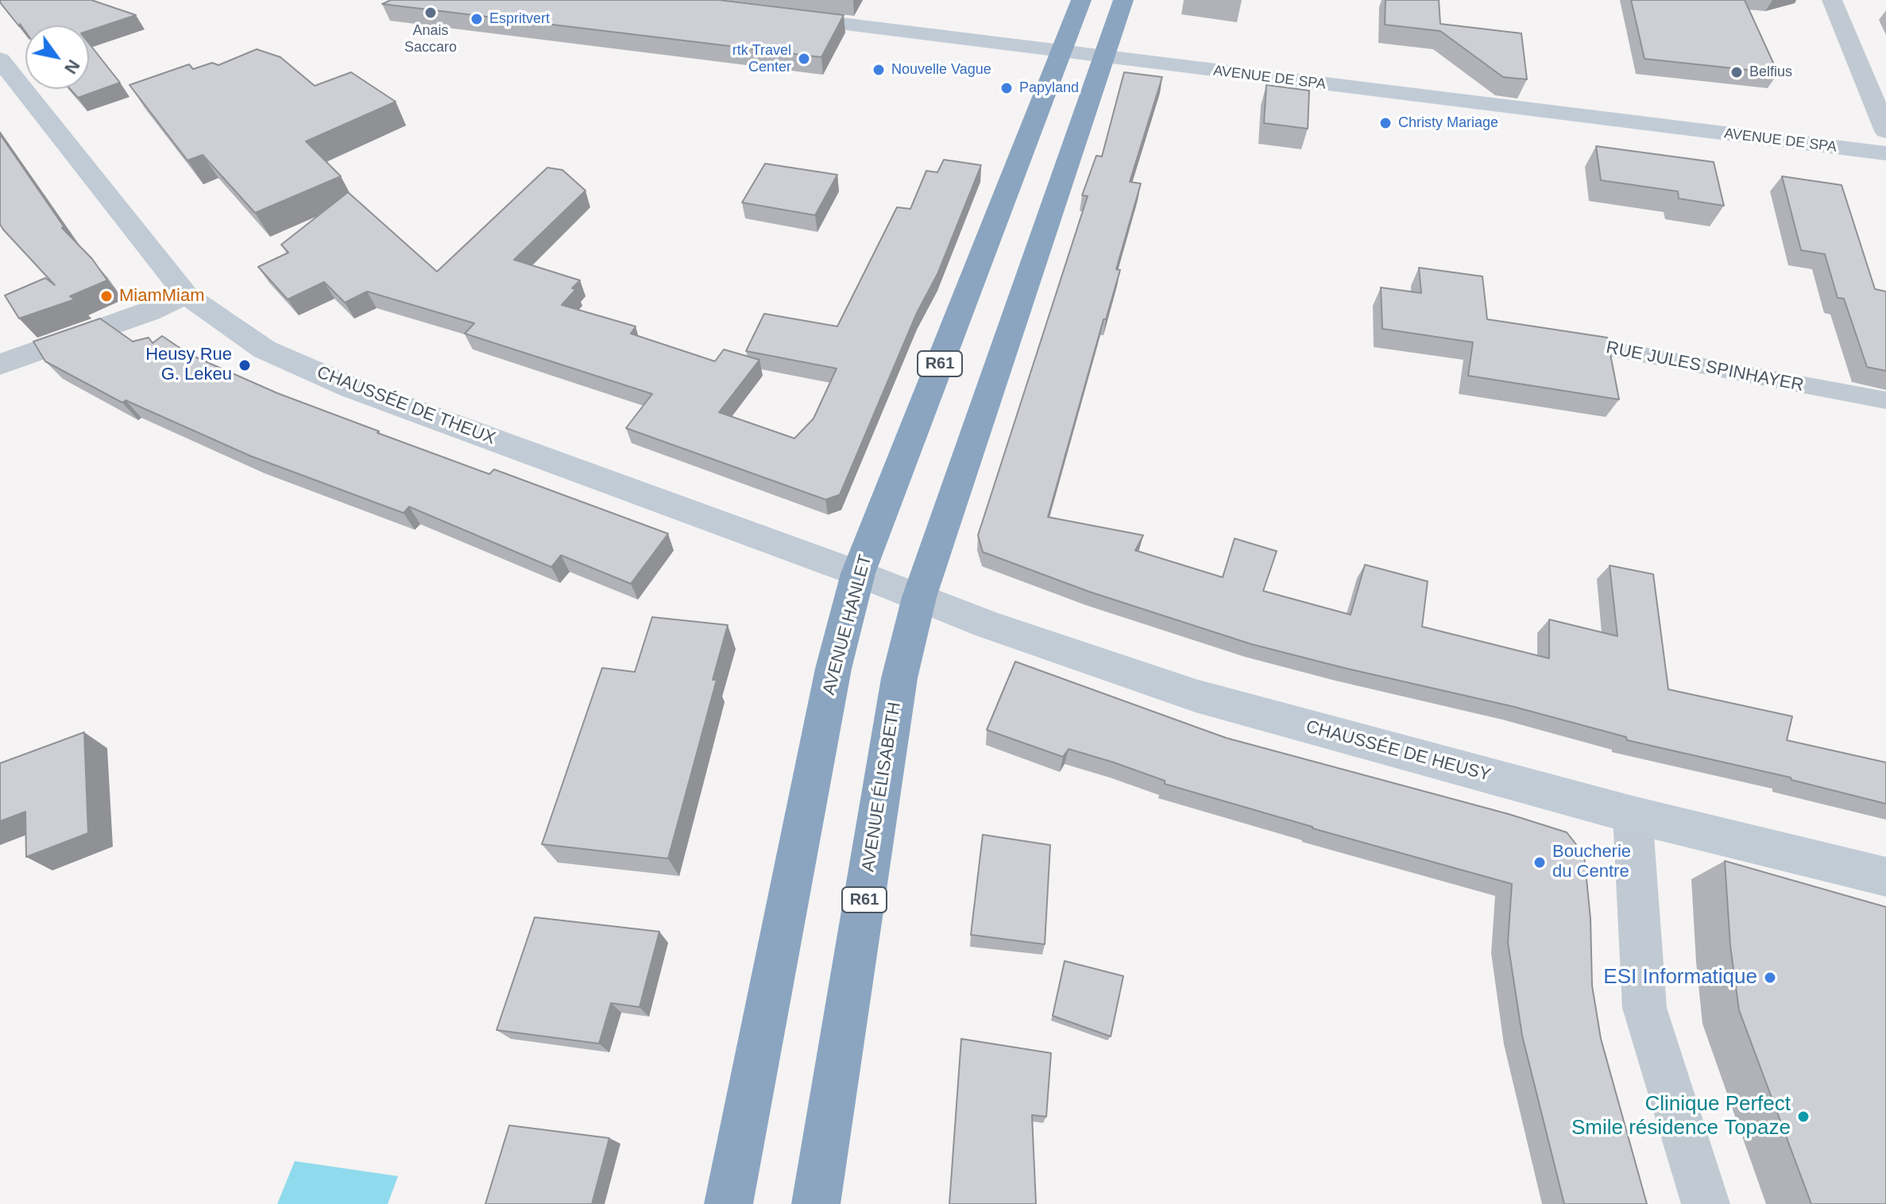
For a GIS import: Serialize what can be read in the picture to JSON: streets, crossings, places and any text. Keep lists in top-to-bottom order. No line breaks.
{"streets":{"highway":["R61","AVENUE HANLET","AVENUE ÉLISABETH"],"main road":["AVENUE DE SPA","CHAUSSÉE DE THEUX","CHAUSSÉE DE HEUSY"],"lane":["RUE JULES SPINHAYER"]},"crossings":[["AVENUE DE SPA","R61"],["AVENUE DE SPA","AVENUE HANLET"],["R61","CHAUSSÉE DE THEUX"],["R61","CHAUSSÉE DE HEUSY"],["R61","AVENUE ÉLISABETH"],["CHAUSSÉE DE THEUX","AVENUE HANLET"],["CHAUSSÉE DE THEUX","CHAUSSÉE DE HEUSY"],["CHAUSSÉE DE THEUX","AVENUE ÉLISABETH"],["CHAUSSÉE DE HEUSY","AVENUE ÉLISABETH"]],"places":["Anais Saccaro","Espritvert","rtk Travel Center","Nouvelle Vague","Belfius","Papyland","Christy Mariage","MiamMiam","Heusy Rue G. Lekeu","Boucherie du Centre","ESI Informatique","Clinique Perfect Smile résidence Topaze"],"north":"bottom right"}
